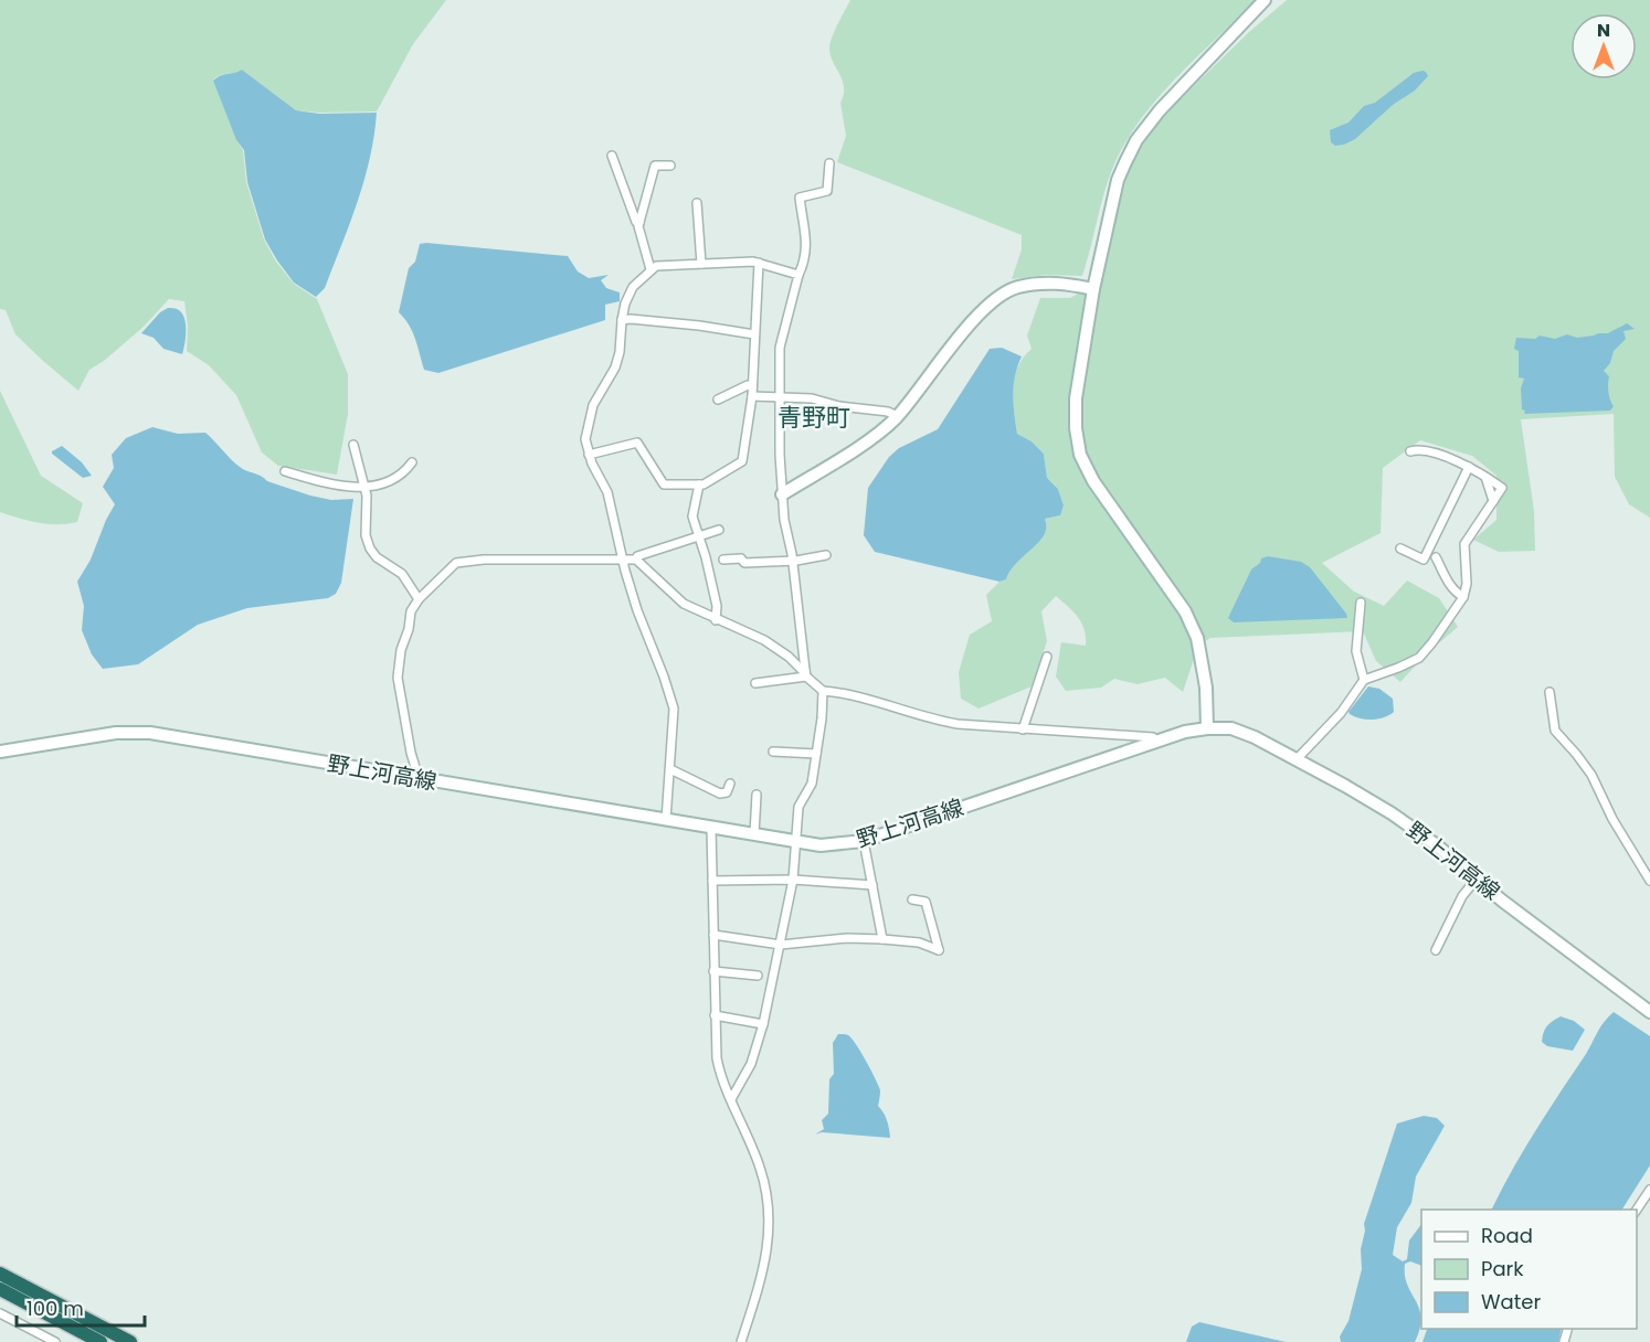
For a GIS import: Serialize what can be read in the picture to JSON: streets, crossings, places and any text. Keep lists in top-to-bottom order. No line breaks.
{"streets":{"main road":["野上河高線"]},"districts":["青野町"],"legend":["Road","Park","Water"],"scale_bar":"100 m","north":"top"}
